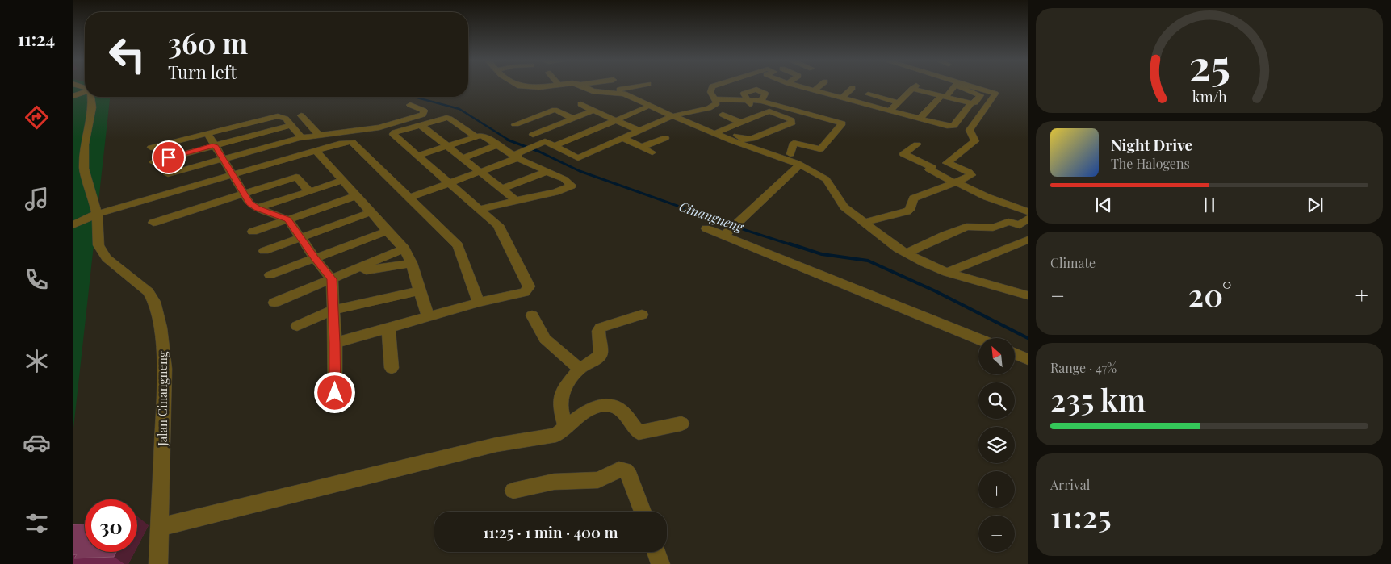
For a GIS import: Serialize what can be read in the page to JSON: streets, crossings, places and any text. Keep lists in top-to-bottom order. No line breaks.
{"streets":{"street":["Jalan Cinangneng"]},"water":["Cinangneng"],"north":"top left","page":{"tabs":"11:24","turn":["360 m","Turn left"],"song":["Night Drive","The Halogens"],"tile":["Climate",["Range · 47%","235 km"],["Arrival","11:25"]],"heat":["−","20°","+"],"map_buttons":["+","−"],"limit":"30","trip":"11:25 · 1 min · 400 m","gauge":["25","km/h"]}}
